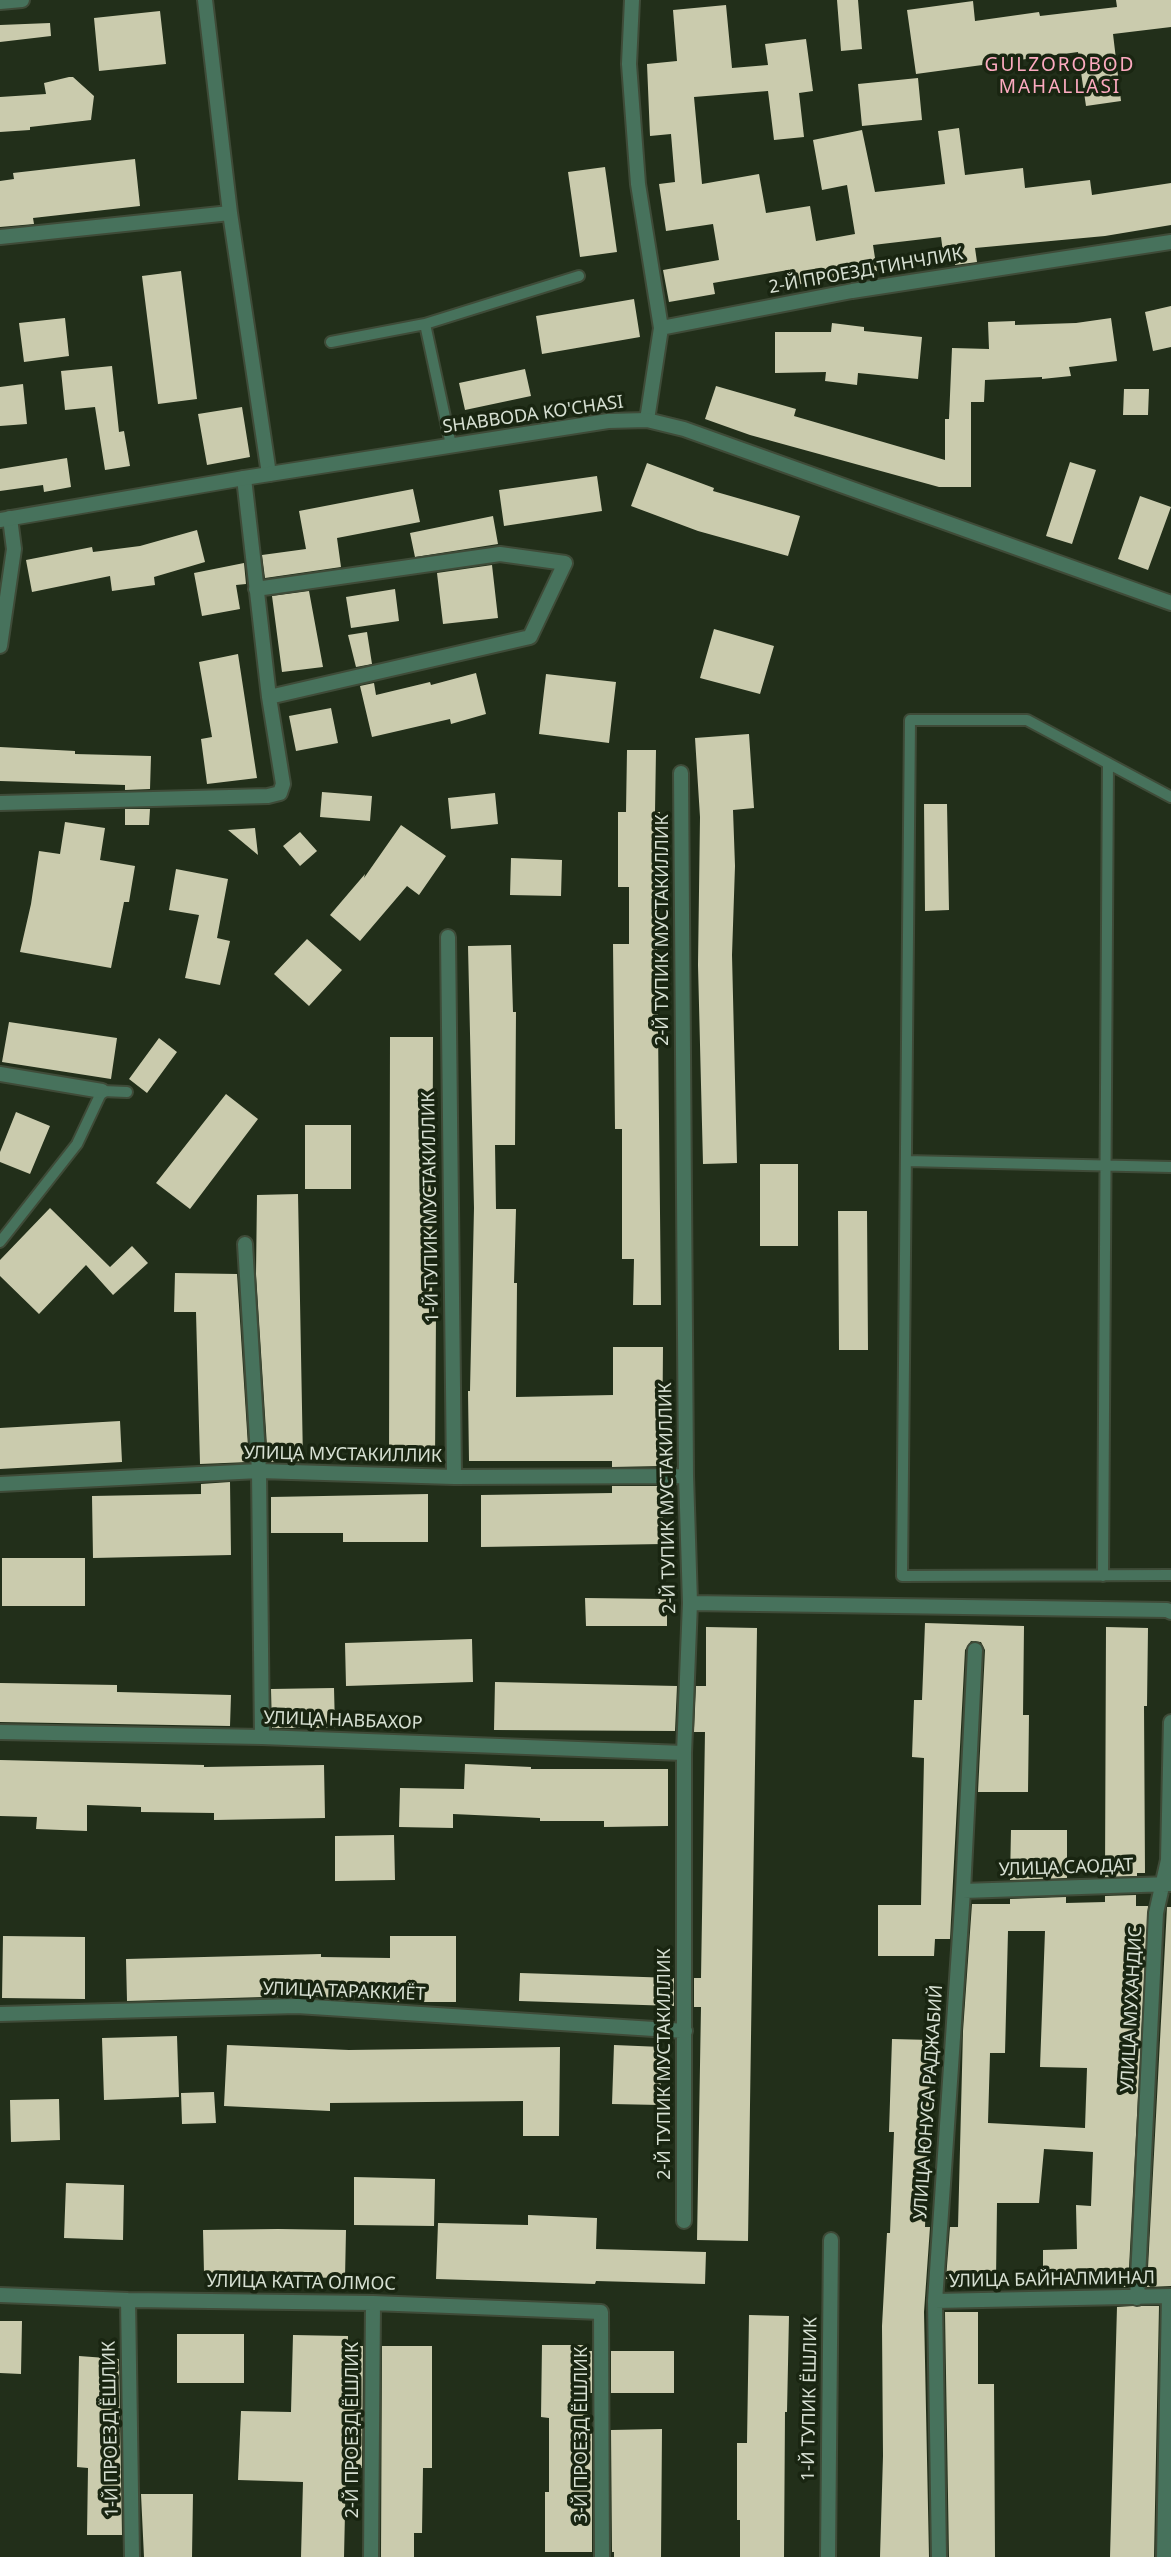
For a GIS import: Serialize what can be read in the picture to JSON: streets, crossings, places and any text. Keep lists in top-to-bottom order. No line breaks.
{"streets":{"street":["2-Й ПРОЕЗД ТИНЧЛИК","SHABBODA KO'CHASI","2-Й ТУПИК МУСТАКИЛЛИК","1-Й ТУПИК МУСТАКИЛЛИК","УЛИЦА МУСТАКИЛЛИК","УЛИЦА НАВБАХОР","УЛИЦА САОДАТ","УЛИЦА ТАРАККИЁТ","УЛИЦА МУХАНДИС","УЛИЦА ЮНУСА РАДЖАБИЙ","УЛИЦА БАЙНАЛМИНАЛ","УЛИЦА КАТТА ОЛМОС","1-Й ТУПИК ЁШЛИК","1-Й ПРОЕЗД ЁШЛИК","2-Й ПРОЕЗД ЁШЛИК","3-Й ПРОЕЗД ЁШЛИК"]},"crossings":[["2-Й ТУПИК МУСТАКИЛЛИК","УЛИЦА МУСТАКИЛЛИК"],["2-Й ТУПИК МУСТАКИЛЛИК","УЛИЦА НАВБАХОР"],["2-Й ТУПИК МУСТАКИЛЛИК","УЛИЦА ТАРАККИЁТ"],["1-Й ТУПИК МУСТАКИЛЛИК","УЛИЦА МУСТАКИЛЛИК"],["УЛИЦА САОДАТ","УЛИЦА МУХАНДИС"],["УЛИЦА САОДАТ","УЛИЦА ЮНУСА РАДЖАБИЙ"],["УЛИЦА МУХАНДИС","УЛИЦА БАЙНАЛМИНАЛ"],["УЛИЦА ЮНУСА РАДЖАБИЙ","УЛИЦА БАЙНАЛМИНАЛ"],["УЛИЦА КАТТА ОЛМОС","1-Й ПРОЕЗД ЁШЛИК"],["УЛИЦА КАТТА ОЛМОС","2-Й ПРОЕЗД ЁШЛИК"],["УЛИЦА КАТТА ОЛМОС","3-Й ПРОЕЗД ЁШЛИК"]],"districts":["GULZOROBOD MAHALLASI"]}
